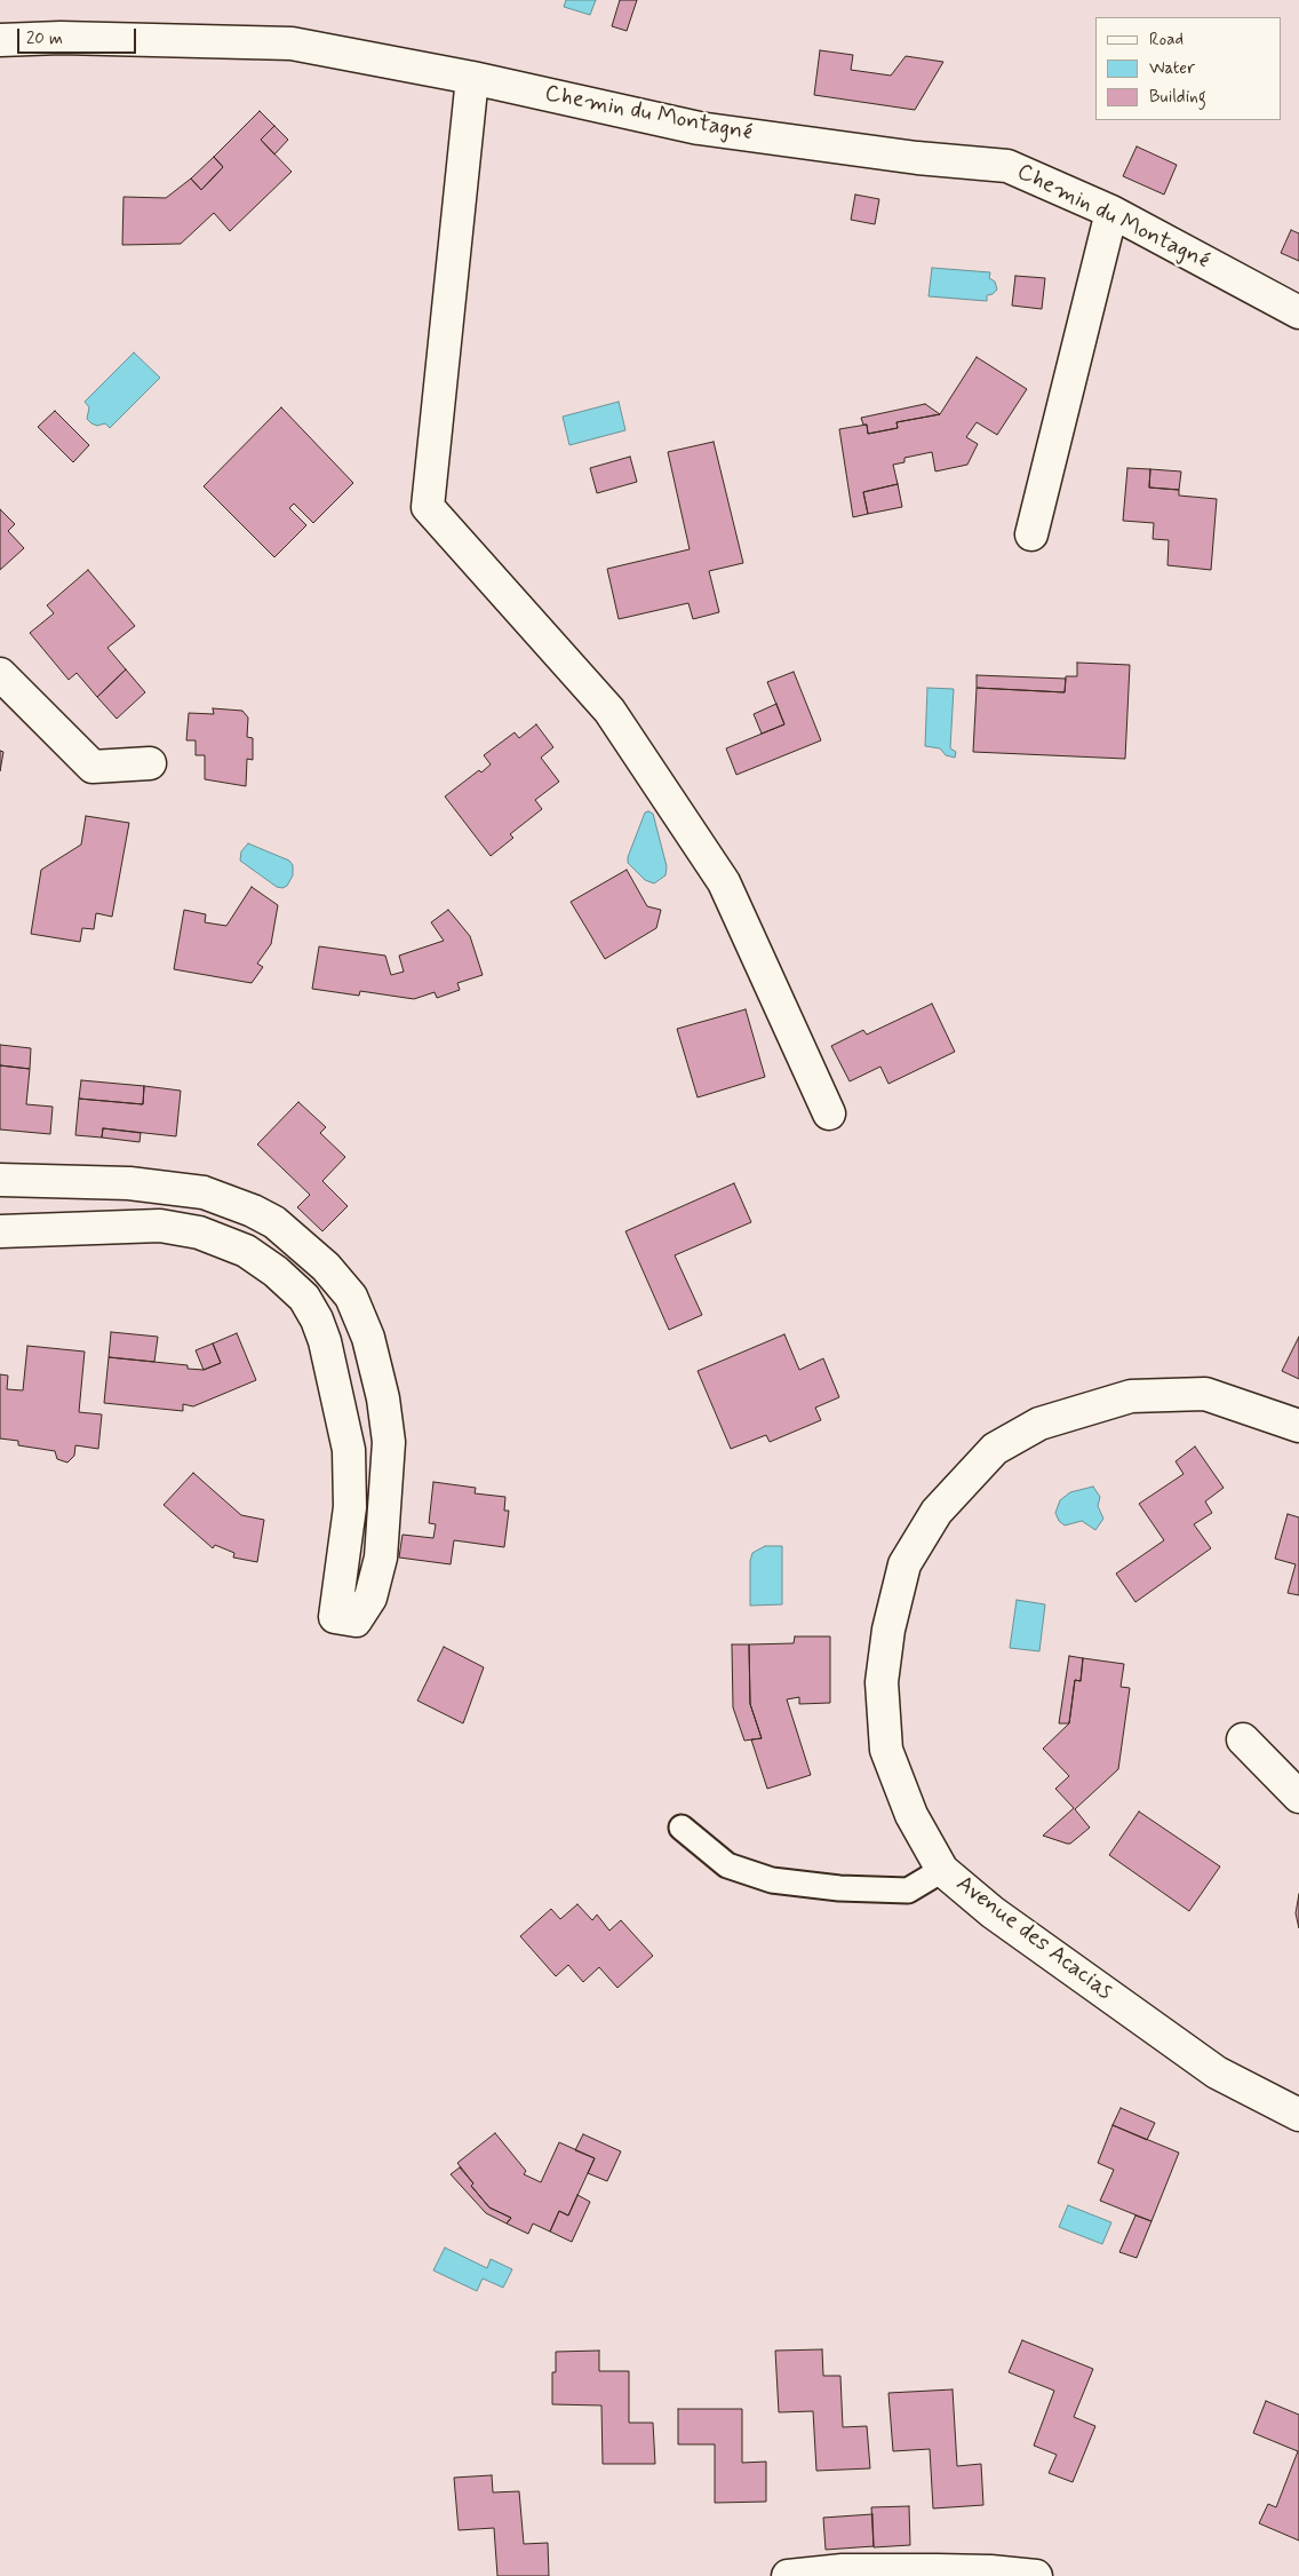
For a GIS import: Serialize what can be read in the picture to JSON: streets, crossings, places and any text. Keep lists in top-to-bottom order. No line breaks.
{"streets":{"street":["Chemin du Montagné","Avenue des Acacias"]},"legend":["Road","Water","Building"],"scale_bar":"20 m"}
